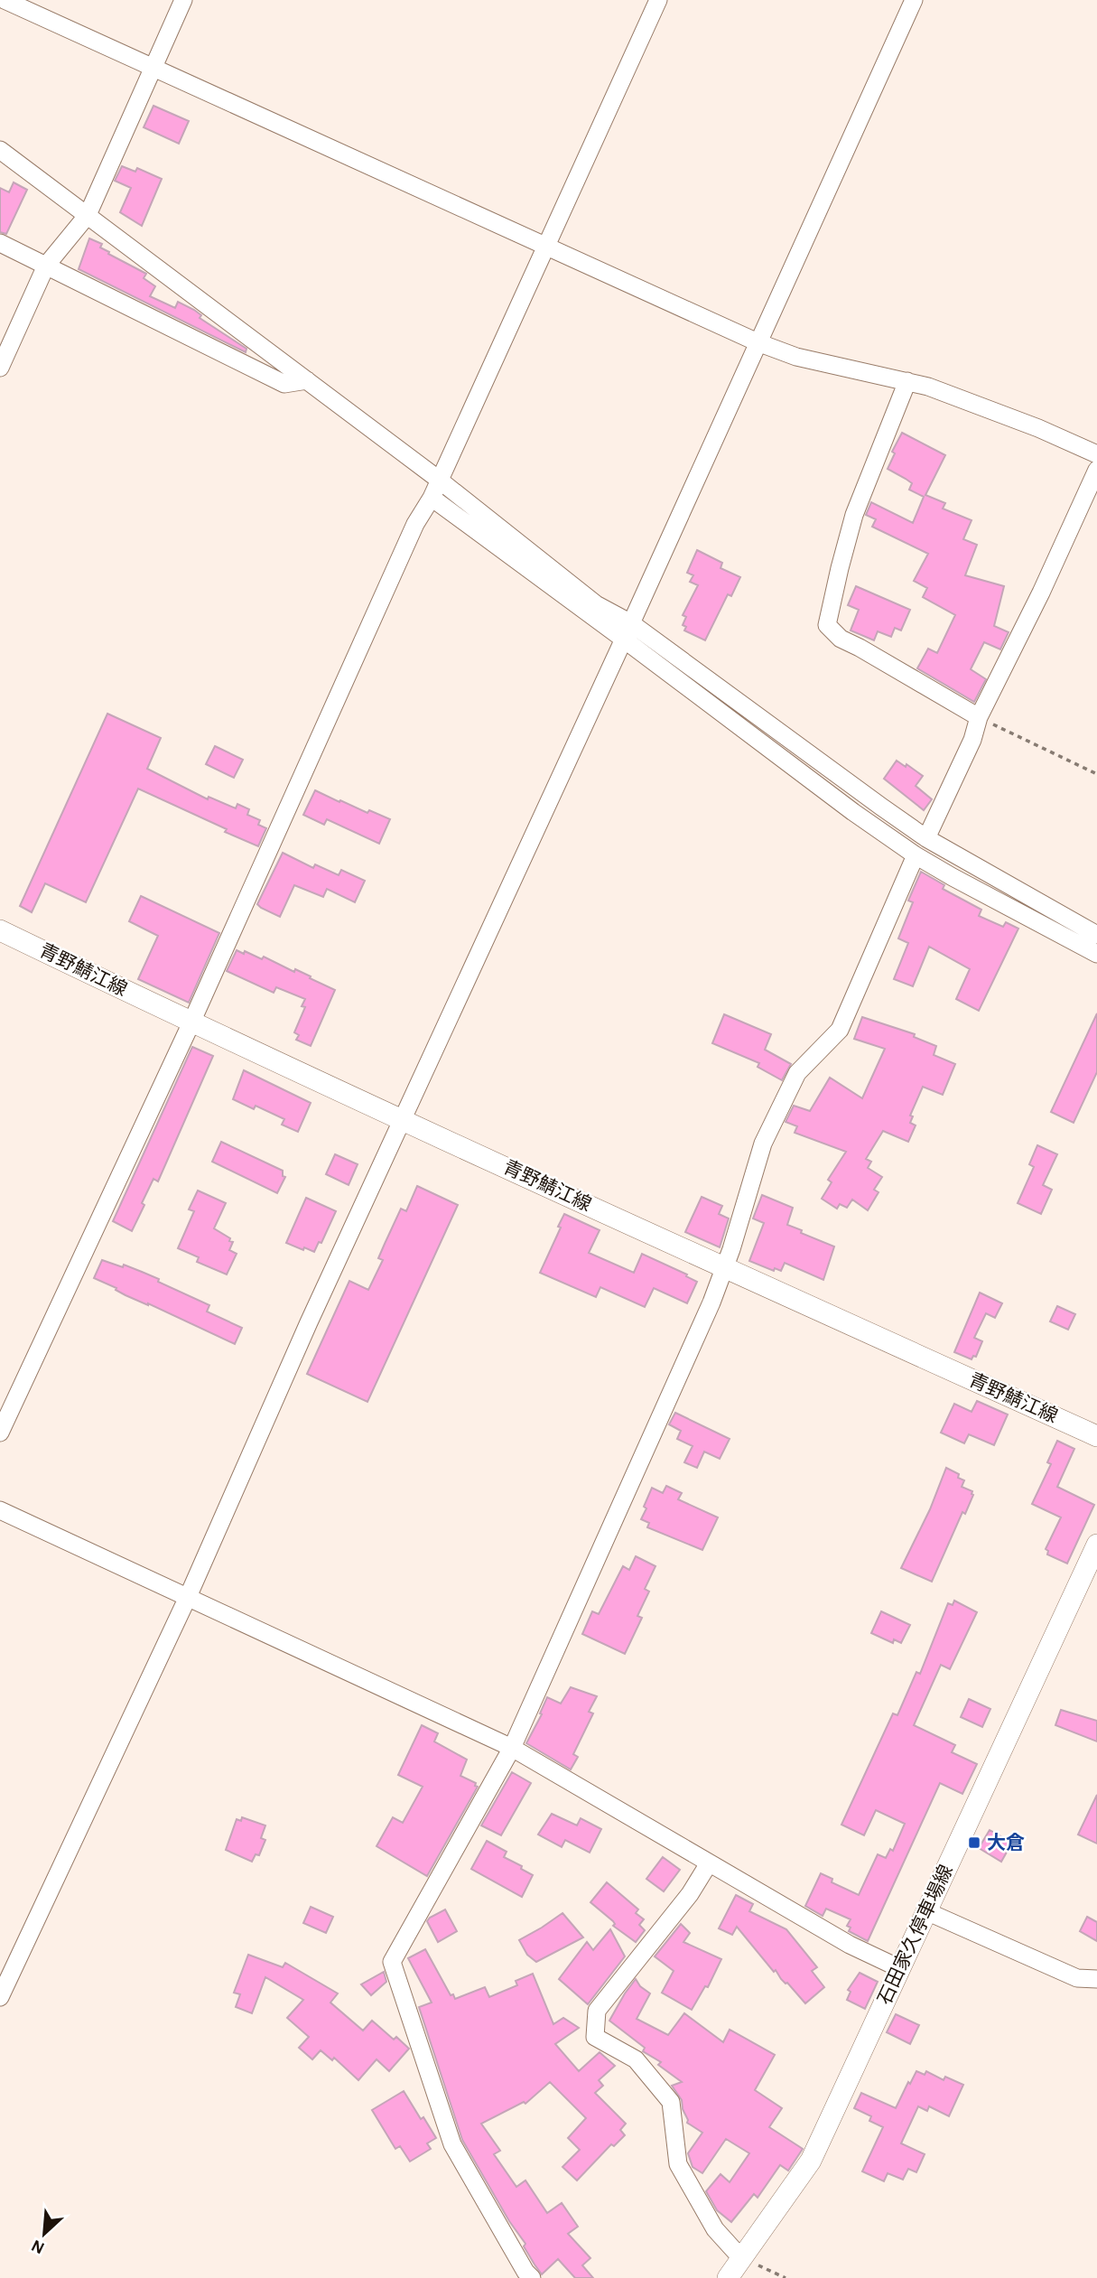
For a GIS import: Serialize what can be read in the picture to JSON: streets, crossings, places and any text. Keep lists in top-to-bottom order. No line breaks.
{"streets":{"main road":["青野鯖江線","石田家久停車場線"]},"places":{"transit":["大倉"]},"north":"bottom left"}
